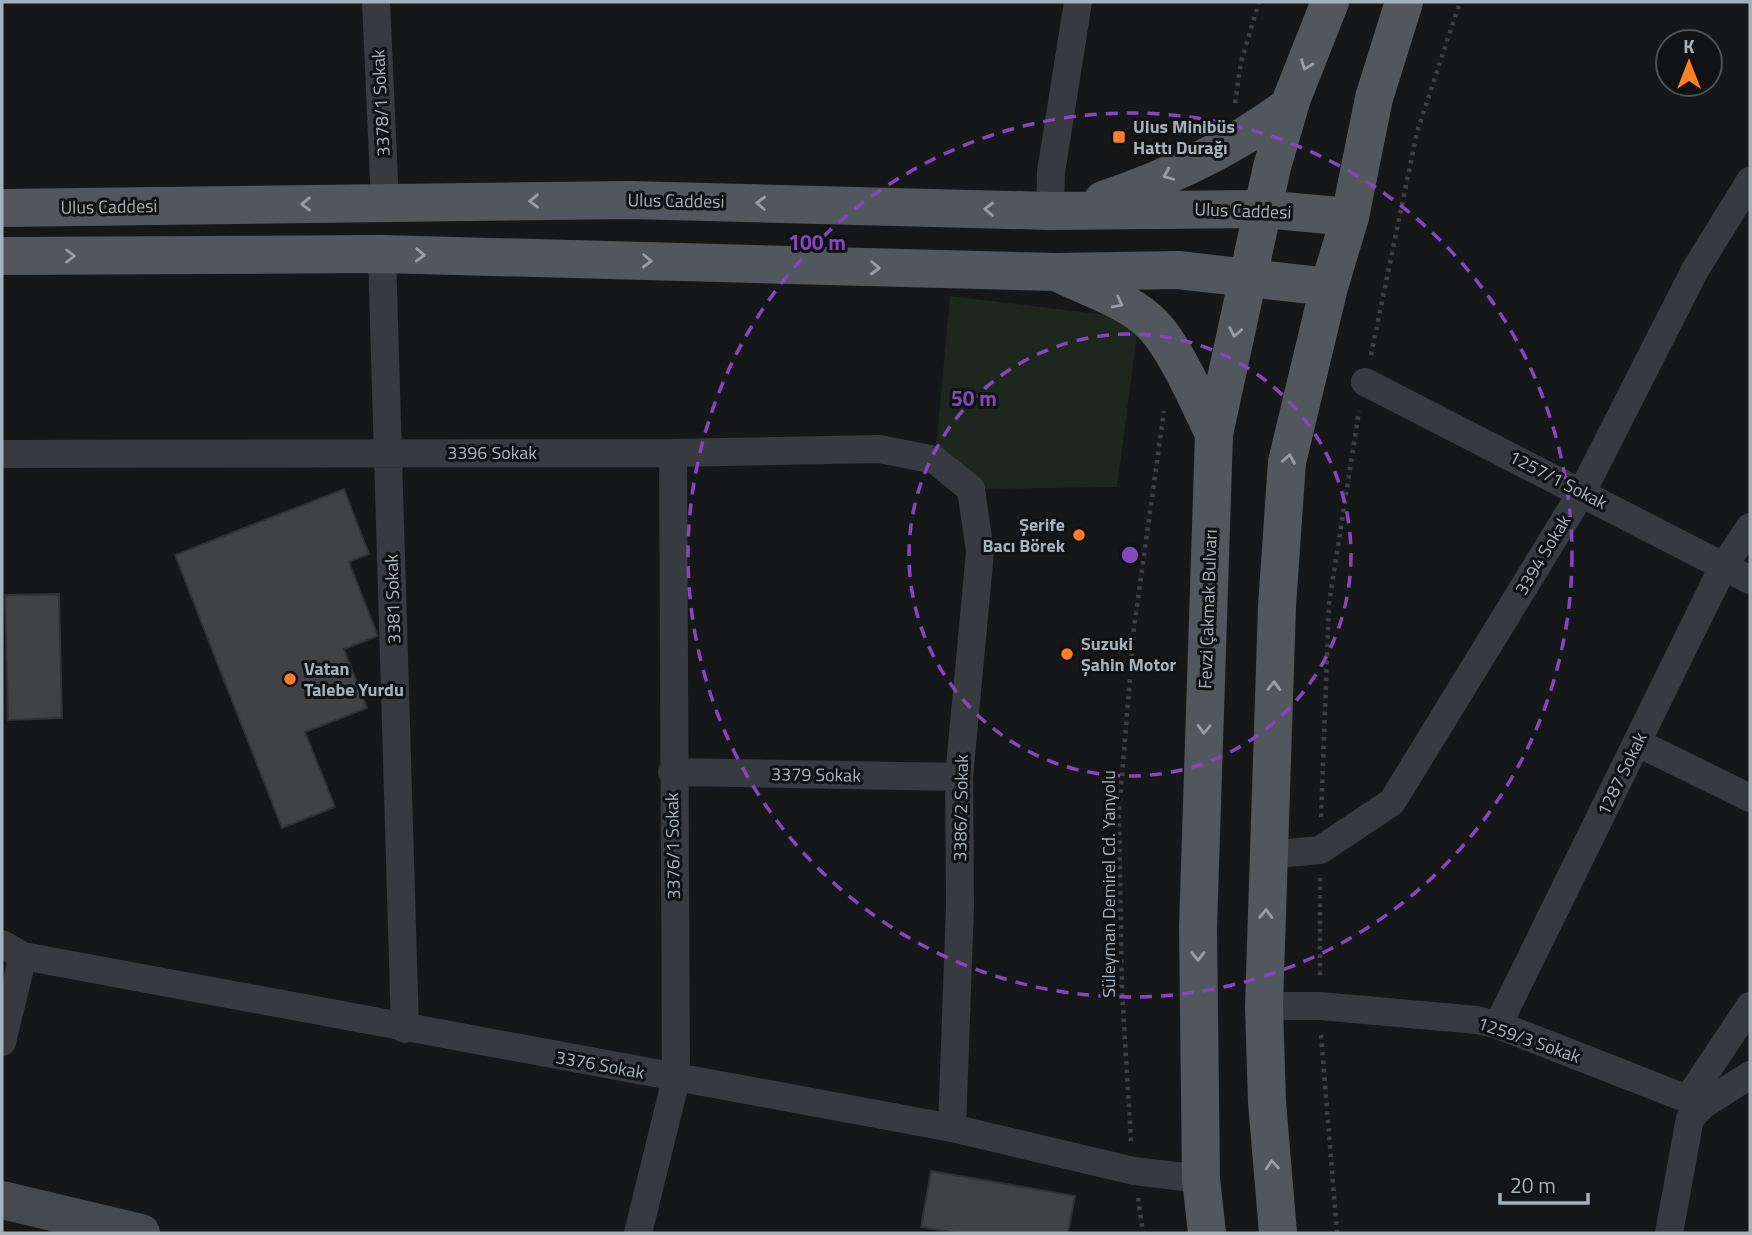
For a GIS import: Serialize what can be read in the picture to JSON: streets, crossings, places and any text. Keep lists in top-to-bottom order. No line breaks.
{"streets":{"main road":["Ulus Caddesi","Fevzi Çakmak Bulvarı"],"street":["3378/1 Sokak","3396 Sokak","1257/1 Sokak","3394 Sokak","3381 Sokak","1287 Sokak","3379 Sokak","3386/2 Sokak","3376/1 Sokak","1259/3 Sokak","3376 Sokak"],"path":["Süleyman Demirel Cd. Yanyolu"]},"crossings":[["3378/1 Sokak","Ulus Caddesi"],["Ulus Caddesi","Fevzi Çakmak Bulvarı"],["3396 Sokak","3381 Sokak"],["3396 Sokak","3386/2 Sokak"],["3396 Sokak","3376/1 Sokak"],["1257/1 Sokak","3394 Sokak"],["1257/1 Sokak","1287 Sokak"],["3381 Sokak","3376 Sokak"],["Fevzi Çakmak Bulvarı","3376 Sokak"],["1287 Sokak","1259/3 Sokak"],["3379 Sokak","3386/2 Sokak"],["3379 Sokak","3376/1 Sokak"],["3386/2 Sokak","3376 Sokak"],["3376/1 Sokak","3376 Sokak"],["Süleyman Demirel Cd. Yanyolu","3376 Sokak"]],"places":{"transit":["Ulus Minibüs Hattı Durağı"],"other":["Şerife Bacı Börek","Suzuki Şahin Motor","Vatan Talebe Yurdu"]},"scale_bar":"20 m","north":"top","rings":["100 m","50 m"]}
